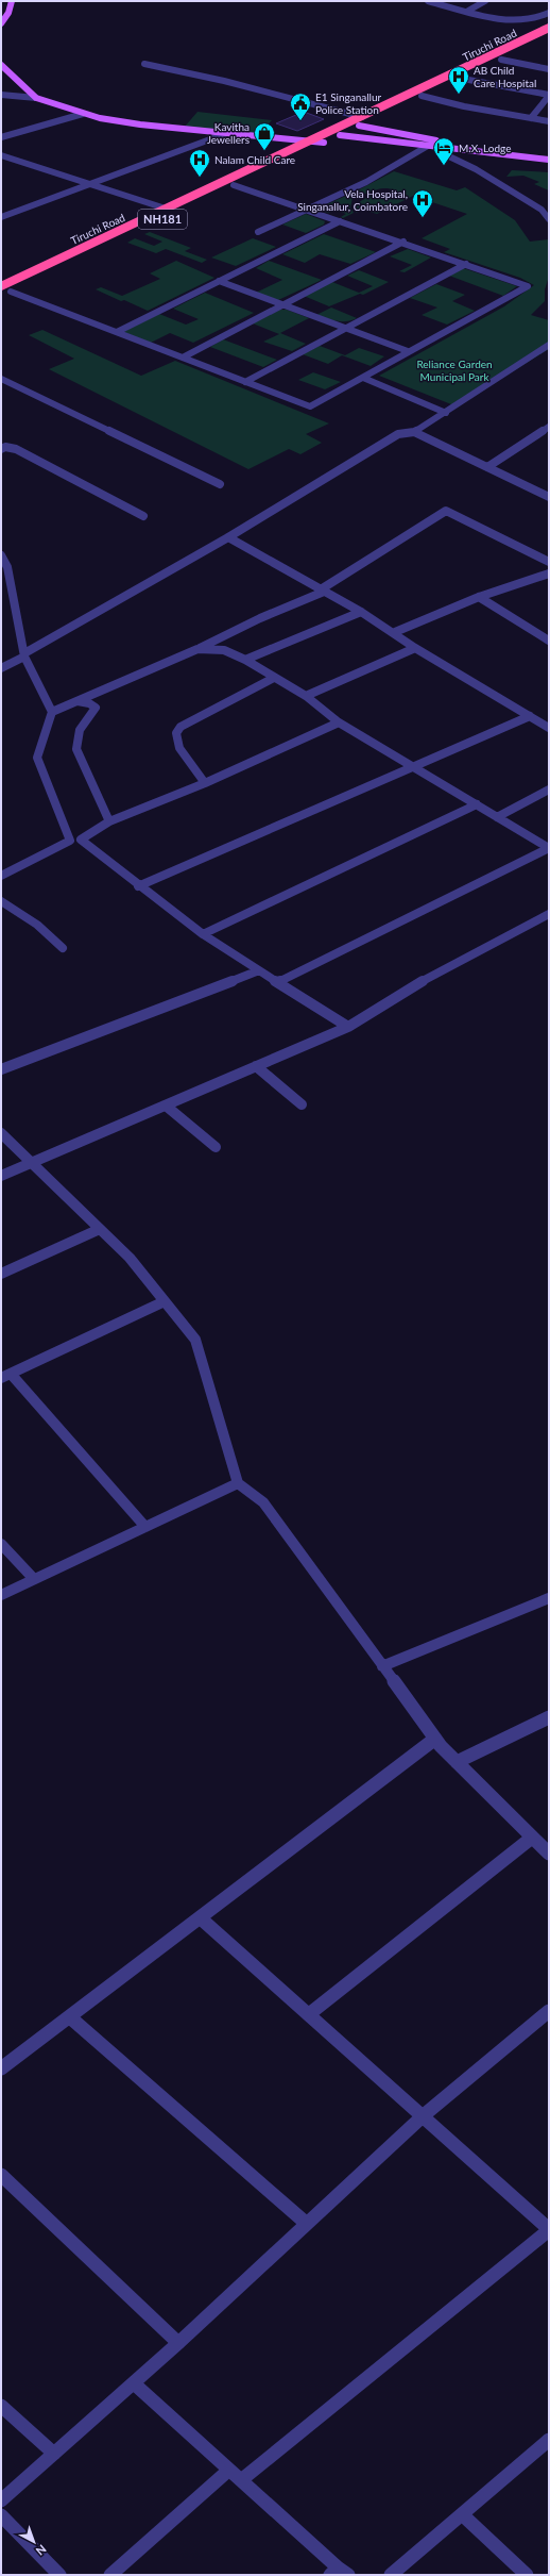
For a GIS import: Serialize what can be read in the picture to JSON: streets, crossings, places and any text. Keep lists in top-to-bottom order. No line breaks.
{"streets":{"highway":["Tiruchi Road","NH181"]},"crossings":[["Tiruchi Road","NH181"]],"parks":["Reliance Garden Municipal Park"],"places":{"hospital":["AB Child Care Hospital","Nalam Child Care","Vela Hospital, Singanallur, Coimbatore"],"public building":["E1 Singanallur Police Station"],"shop":["Kavitha Jewellers"],"hotel":["M.X. Lodge"]},"north":"bottom right"}
